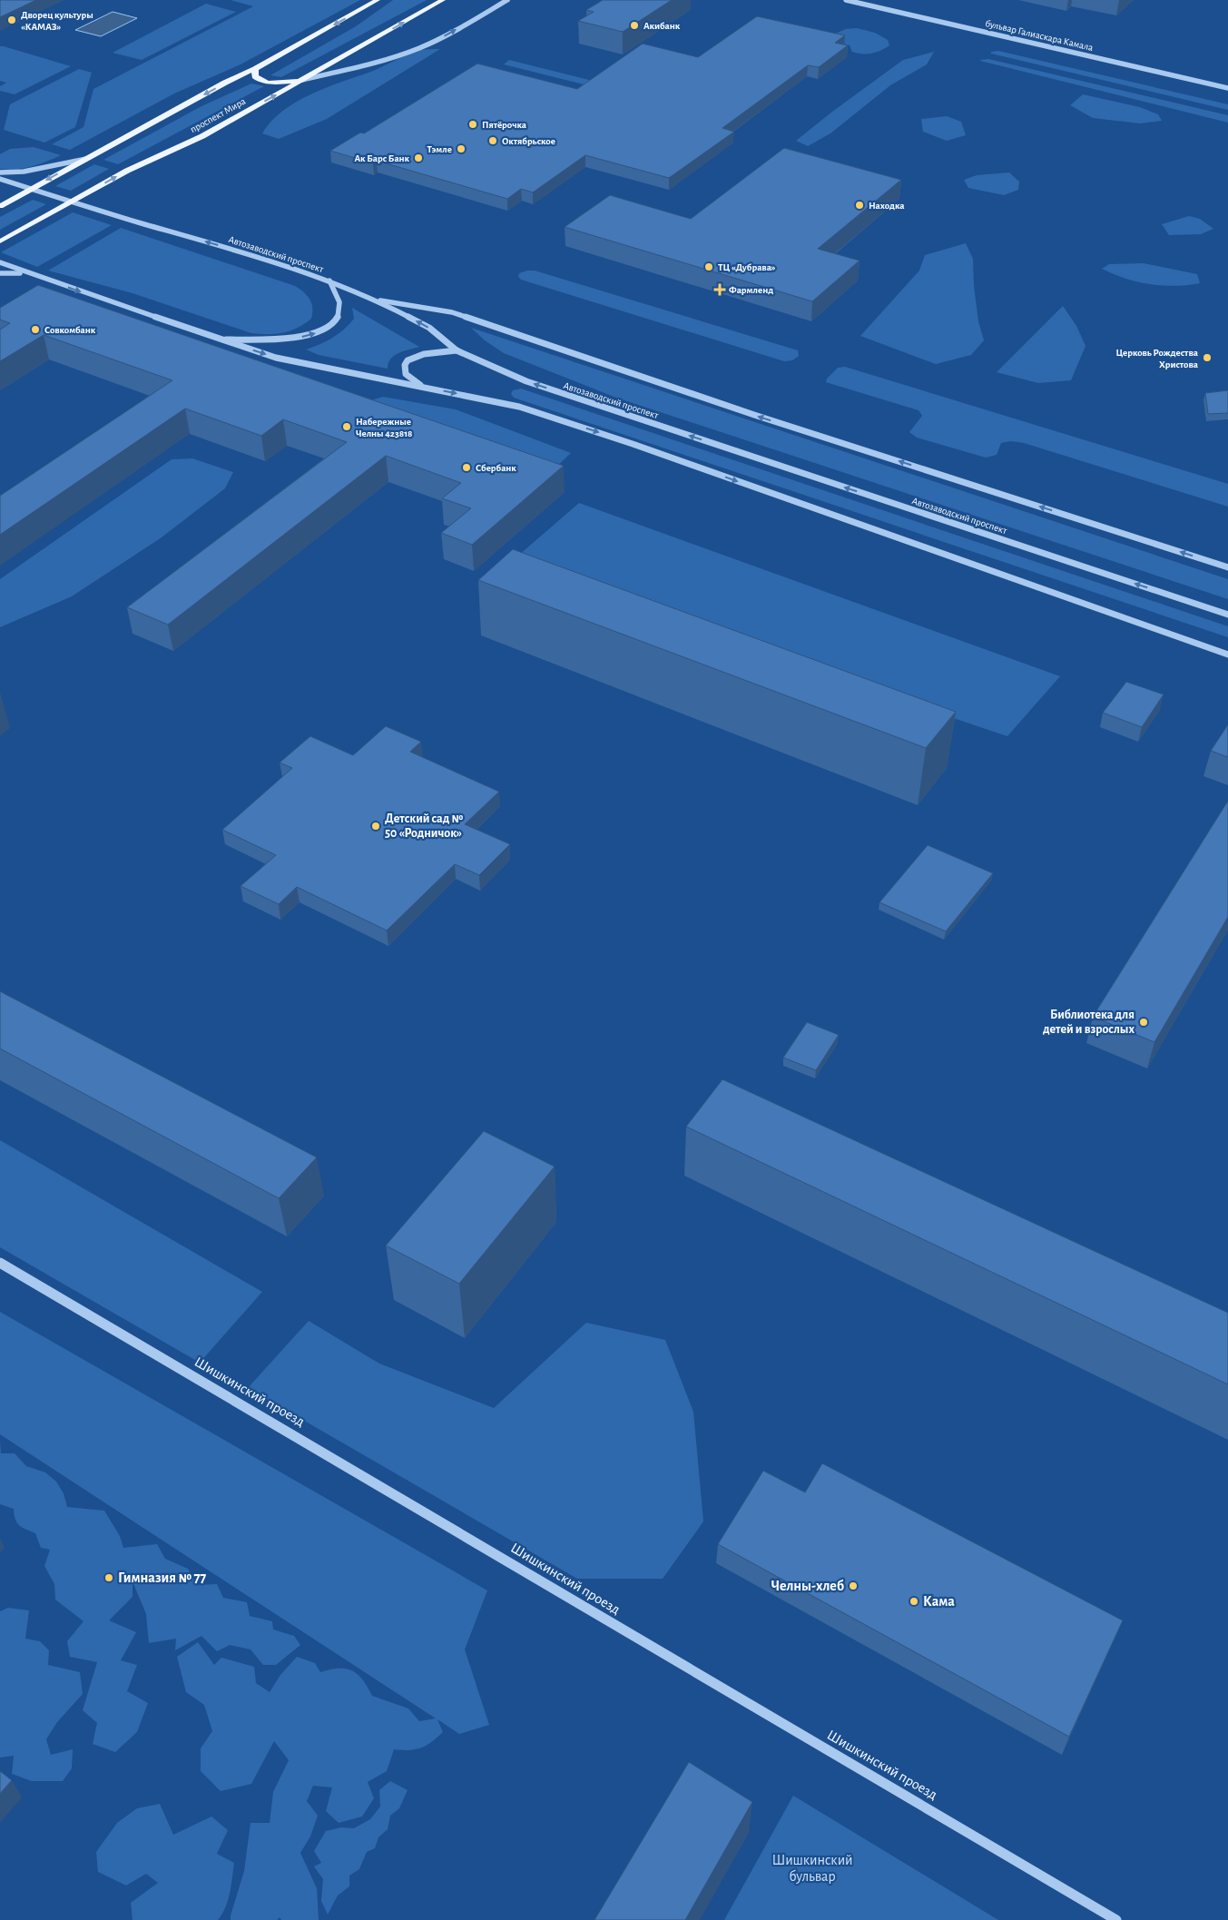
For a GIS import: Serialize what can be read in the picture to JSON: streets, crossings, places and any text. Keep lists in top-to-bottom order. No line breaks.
{"streets":{"main road":["проспект Мира"],"street":["бульвар Галиаскара Камала","Автозаводский проспект","Шишкинский проезд"]},"crossings":[["проспект Мира","Автозаводский проспект"]],"parks":["Шишкинский бульвар"],"places":{"other":["Дворец культуры «КАМАЗ»","Акибанк","Пятёрочка","Октябрьское","Тэмле","Ак Барс Банк","Находка","ТЦ «Дубрава»","Совкомбанк","Церковь Рождества Христова","Набережные Челны 423818","Сбербанк","Детский сад № 50 «Родничок»","Библиотека для детей и взрослых","Гимназия № 77","Челны-хлеб","Кама"],"health":["Фармленд"]}}
